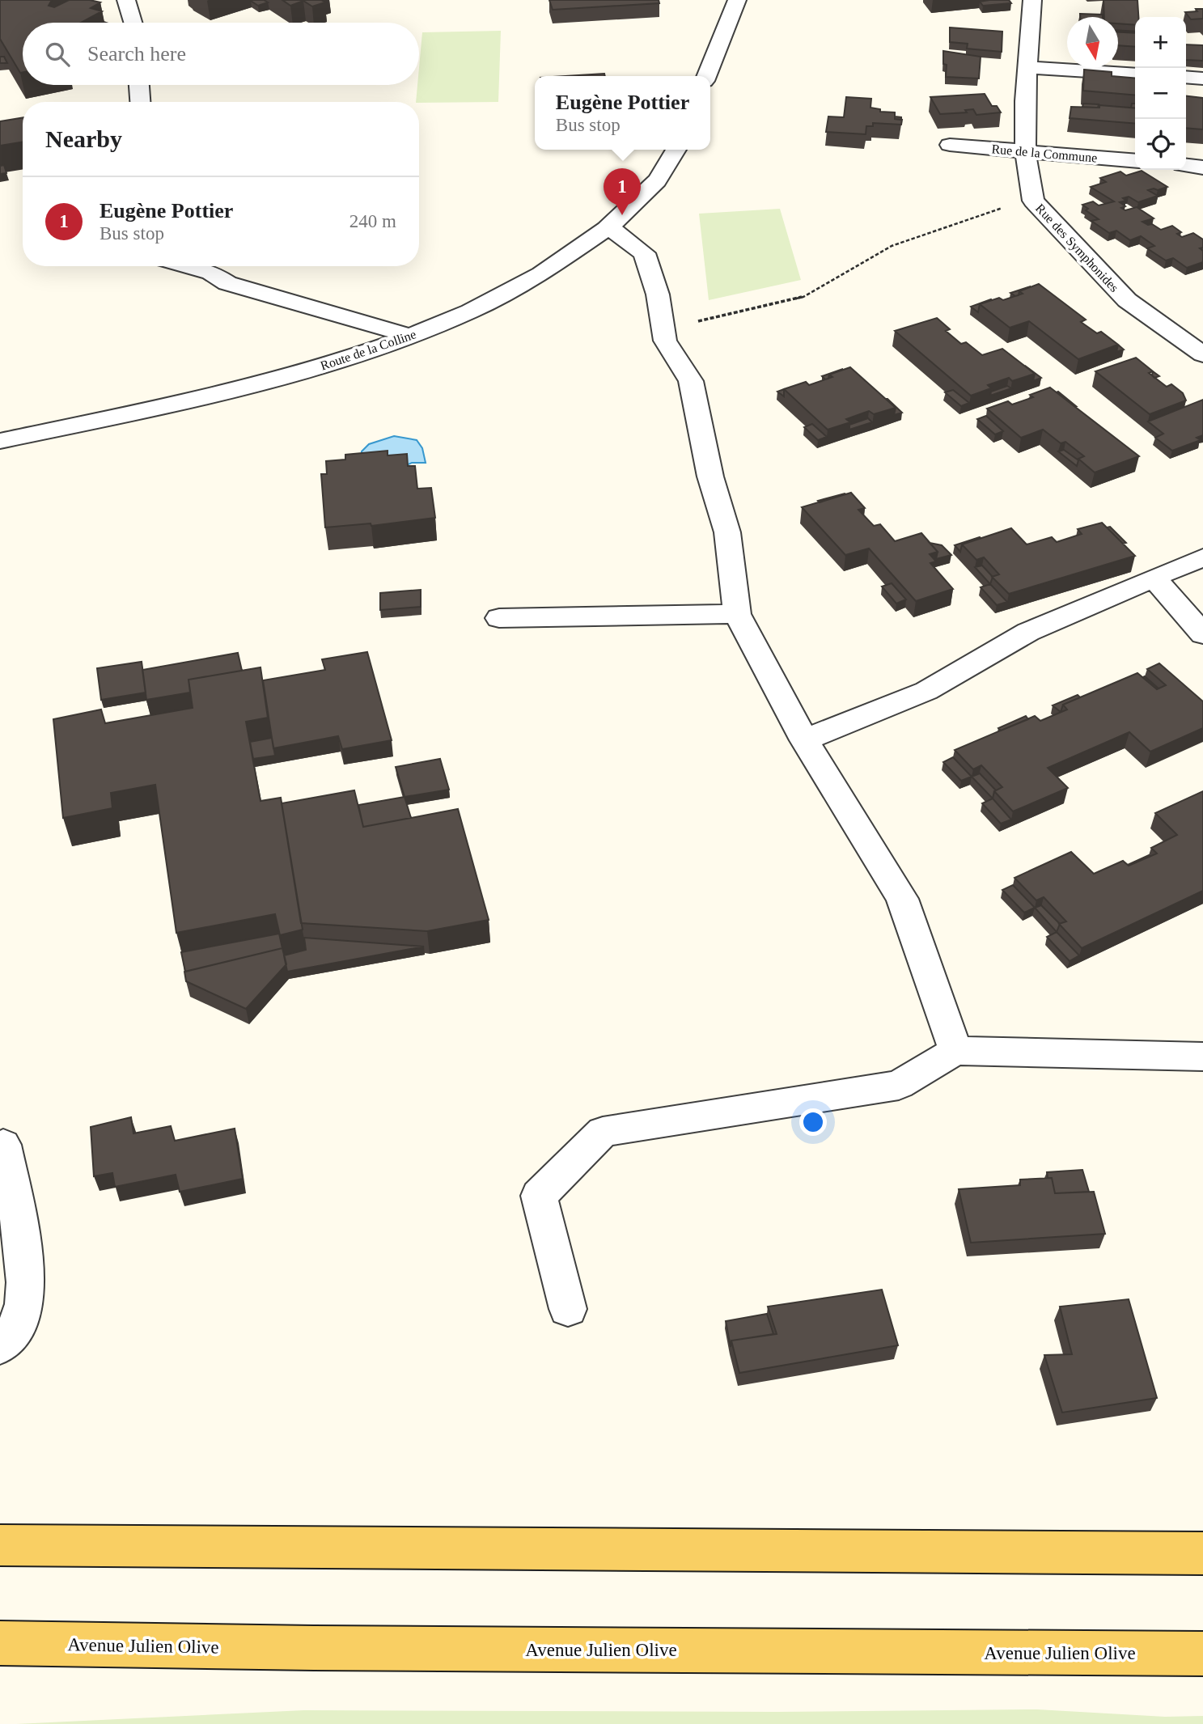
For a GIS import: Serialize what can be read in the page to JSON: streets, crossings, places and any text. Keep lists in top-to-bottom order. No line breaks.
{"streets":{"main road":["Avenue Julien Olive"],"street":["Rue de la Commune","Rue des Symphonides","Route de la Colline"]},"crossings":[["Rue de la Commune","Rue des Symphonides"]],"north":"bottom","page":{"map_buttons":["+","−"],"search":"Search here","popup":["Eugène Pottier","Bus stop"],"heading":"Nearby","pins":"1","list":[{"mark":"1","name":"Eugène Pottier","note":"Bus stop","value":"240 m"}]}}
